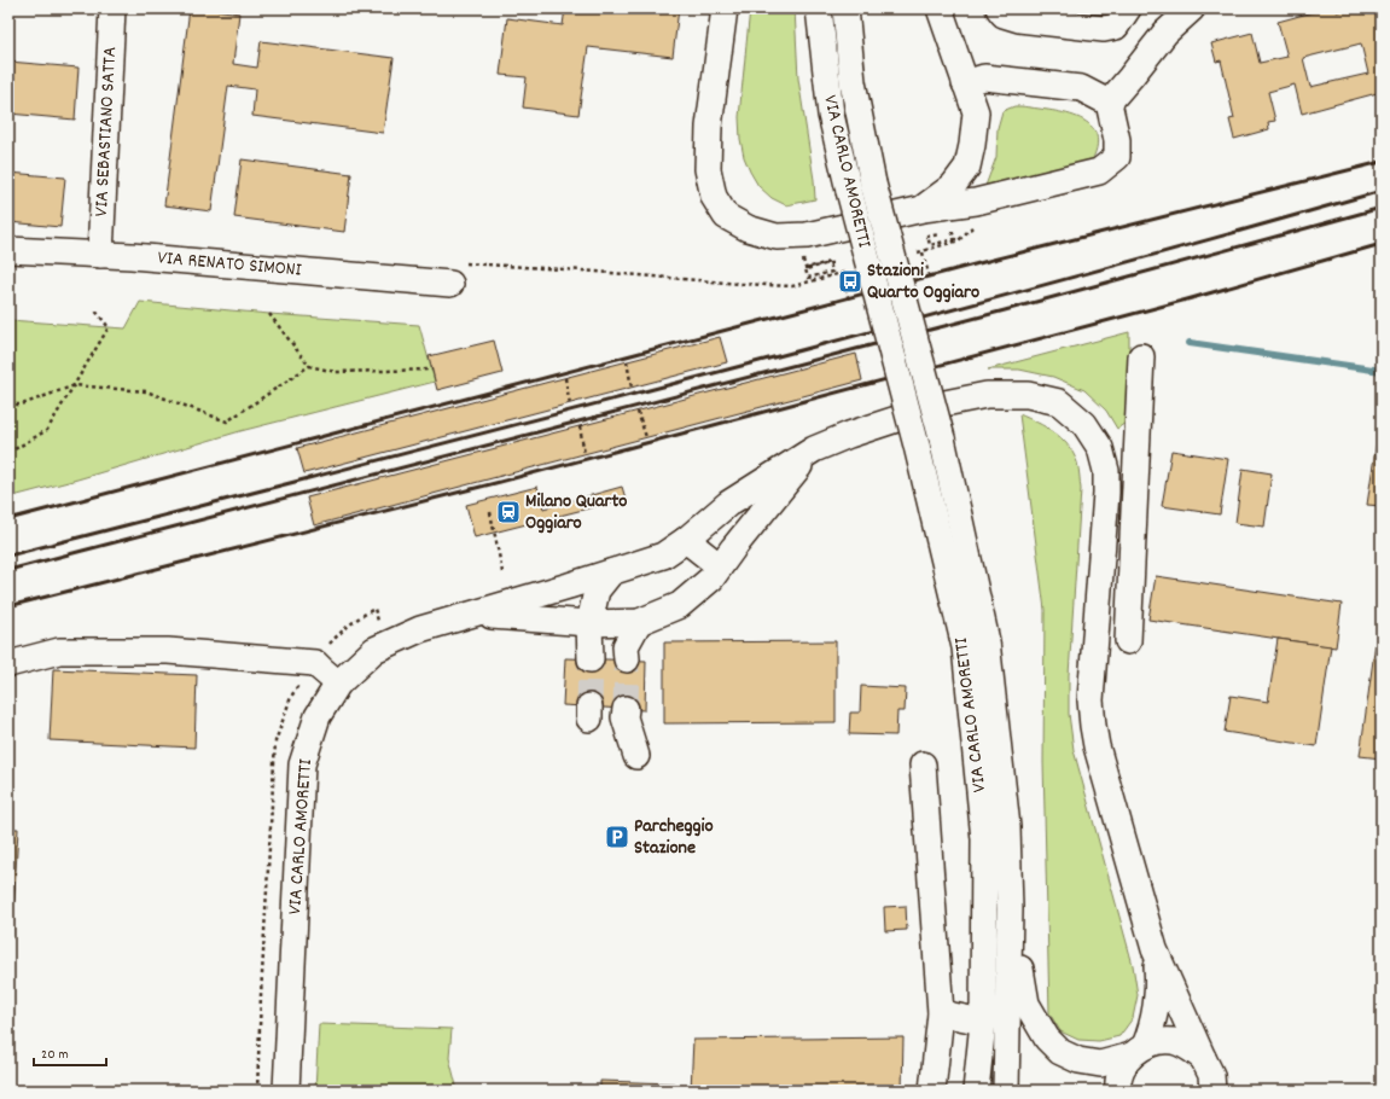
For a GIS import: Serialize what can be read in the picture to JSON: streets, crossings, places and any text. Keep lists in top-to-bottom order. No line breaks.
{"streets":{"street":["VIA SEBASTIANO SATTA","VIA CARLO AMORETTI","VIA RENATO SIMONI"]},"crossings":[["VIA SEBASTIANO SATTA","VIA RENATO SIMONI"]],"places":{"bus stop":["Stazioni Quarto Oggiaro"],"station":["Milano Quarto Oggiaro"],"parking":["Parcheggio Stazione"]},"scale_bar":"20 m"}
